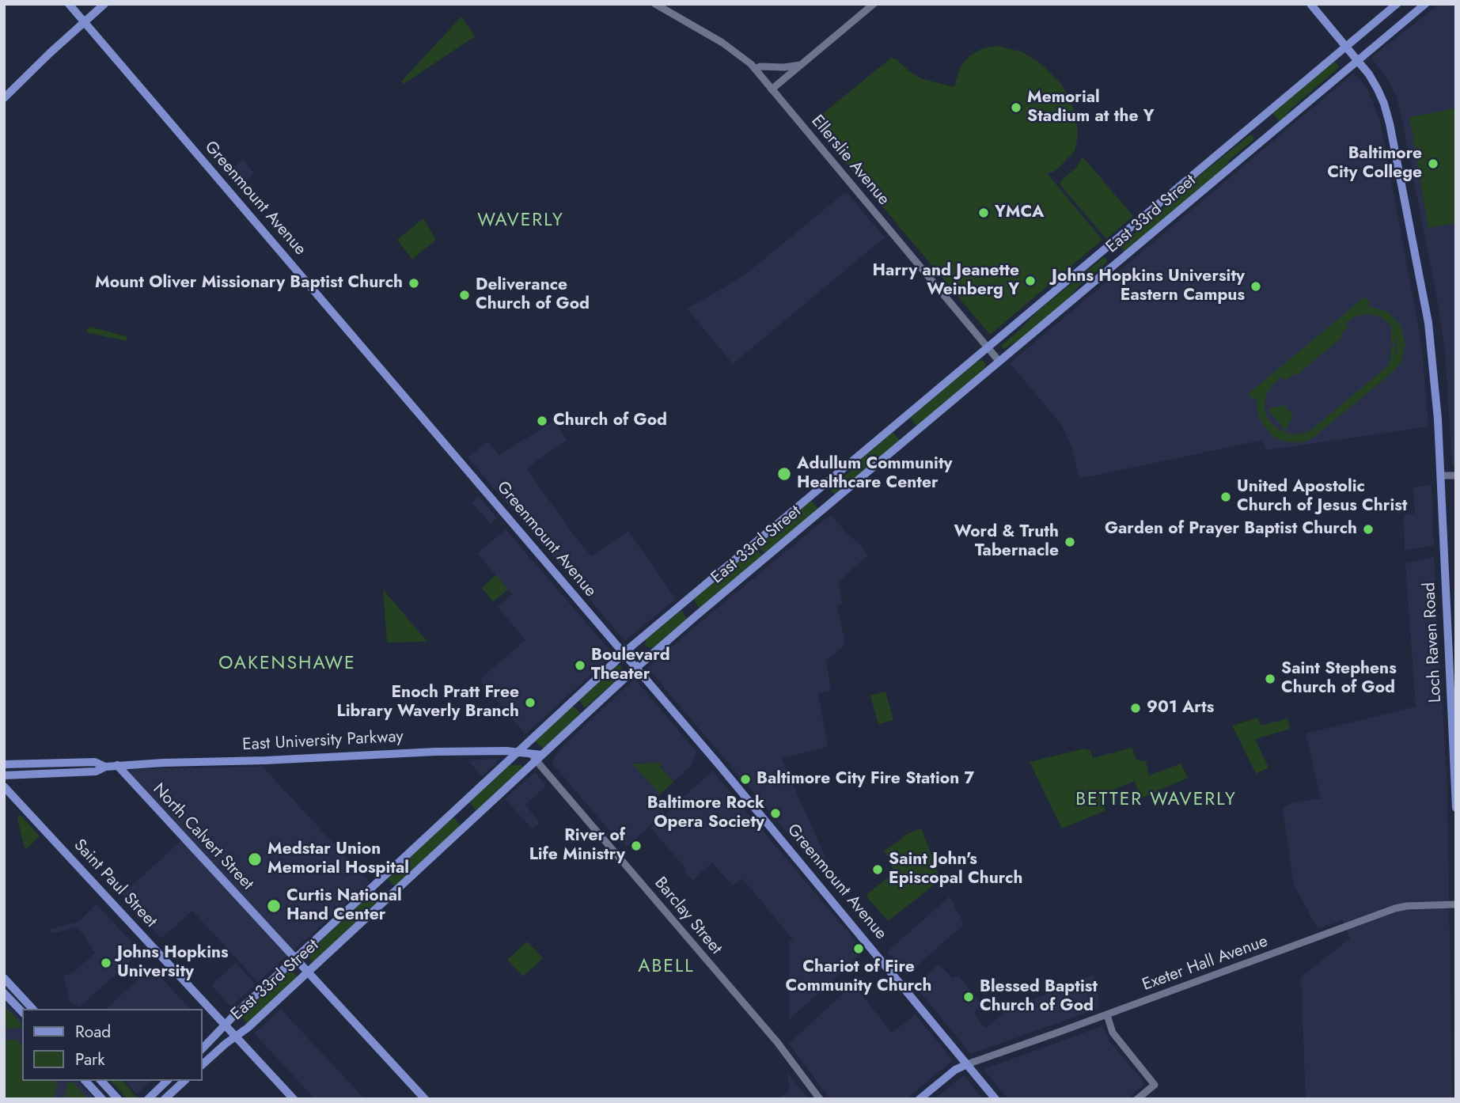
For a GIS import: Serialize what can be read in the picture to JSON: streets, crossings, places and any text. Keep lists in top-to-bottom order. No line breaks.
{"streets":{"main road":["Greenmount Avenue","East 33rd Street","Loch Raven Road","East University Parkway","North Calvert Street","Saint Paul Street"],"street":["Ellerslie Avenue","Barclay Street","Exeter Hall Avenue"]},"crossings":[["Ellerslie Avenue","East 33rd Street"],["Greenmount Avenue","East 33rd Street"],["Greenmount Avenue","Exeter Hall Avenue"],["East 33rd Street","Loch Raven Road"],["East 33rd Street","East University Parkway"],["East 33rd Street","North Calvert Street"],["East 33rd Street","Saint Paul Street"],["East 33rd Street","Barclay Street"],["East University Parkway","North Calvert Street"],["East University Parkway","Barclay Street"]],"districts":["WAVERLY","OAKENSHAWE","BETTER WAVERLY","ABELL"],"places":["Memorial Stadium at the Y","Baltimore City College","YMCA","Harry and Jeanette Weinberg Y","Mount Oliver Missionary Baptist Church","Johns Hopkins University Eastern Campus","Deliverance Church of God","Church of God","Adullum Community Healthcare Center","United Apostolic Church of Jesus Christ","Garden of Prayer Baptist Church","Word & Truth Tabernacle","Boulevard Theater","Saint Stephens Church of God","Enoch Pratt Free Library Waverly Branch","901 Arts","Baltimore City Fire Station 7","Baltimore Rock Opera Society","River of Life Ministry","Medstar Union Memorial Hospital","Saint John's Episcopal Church","Curtis National Hand Center","Chariot of Fire Community Church","Johns Hopkins University","Blessed Baptist Church of God"],"legend":["Road","Park"]}
